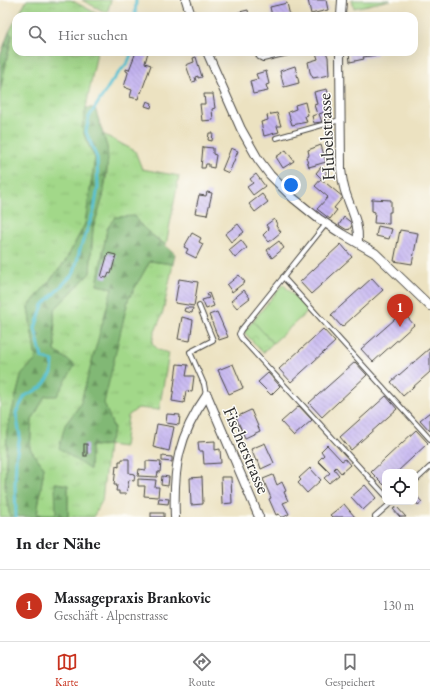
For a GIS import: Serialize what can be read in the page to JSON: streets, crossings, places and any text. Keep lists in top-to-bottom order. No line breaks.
{"streets":{"street":["Hubelstrasse","Fischerstrasse"]},"page":{"search":"Hier suchen","pins":"1","heading":"In der Nähe","list":[{"mark":"1","name":"Massagepraxis Brankovic","note":"Geschäft · Alpenstrasse","value":"130 m"}],"nav":["Karte","Route","Gespeichert"]}}
